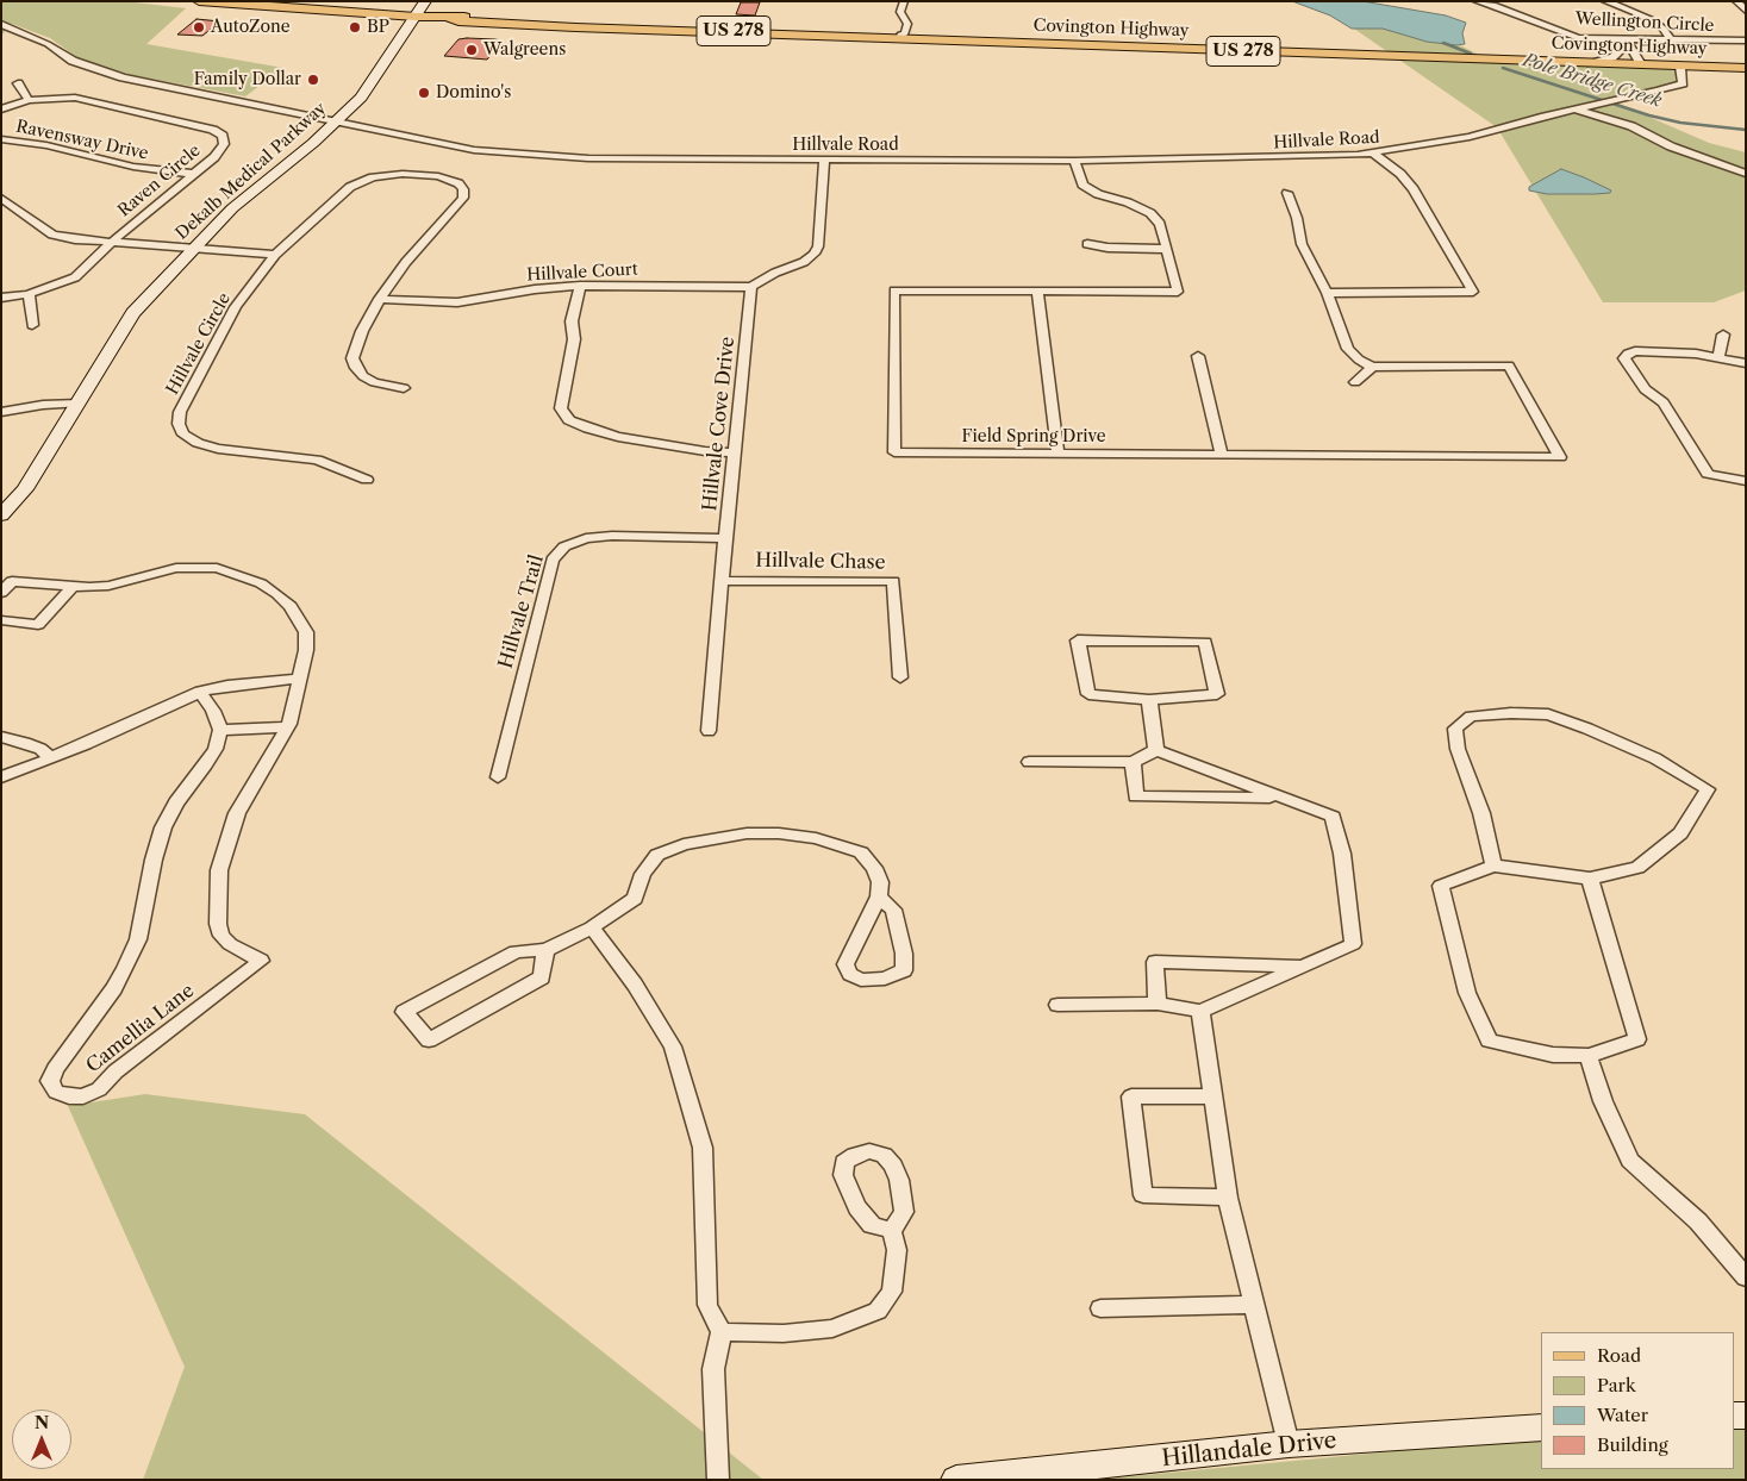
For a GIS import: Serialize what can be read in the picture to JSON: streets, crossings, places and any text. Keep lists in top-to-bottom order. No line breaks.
{"streets":{"main road":["Covington Highway","US 278","Dekalb Medical Parkway","Hillandale Drive"],"street":["Wellington Circle","Ravensway Drive","Hillvale Road","Raven Circle","Hillvale Court","Hillvale Circle","Hillvale Cove Drive","Field Spring Drive","Hillvale Chase","Hillvale Trail","Camellia Lane"]},"crossings":[["Covington Highway","Hillvale Road"],["Covington Highway","Dekalb Medical Parkway"],["Ravensway Drive","Raven Circle"],["Hillvale Road","Dekalb Medical Parkway"],["Hillvale Road","Field Spring Drive"],["Hillvale Court","Hillvale Circle"],["Hillvale Court","Hillvale Cove Drive"],["Hillvale Cove Drive","Hillvale Chase"],["Hillvale Cove Drive","Hillvale Trail"]],"water":["Pole Bridge Creek"],"places":["AutoZone","BP","Walgreens","Family Dollar","Domino's"],"legend":["Road","Park","Water","Building"],"north":"top"}
